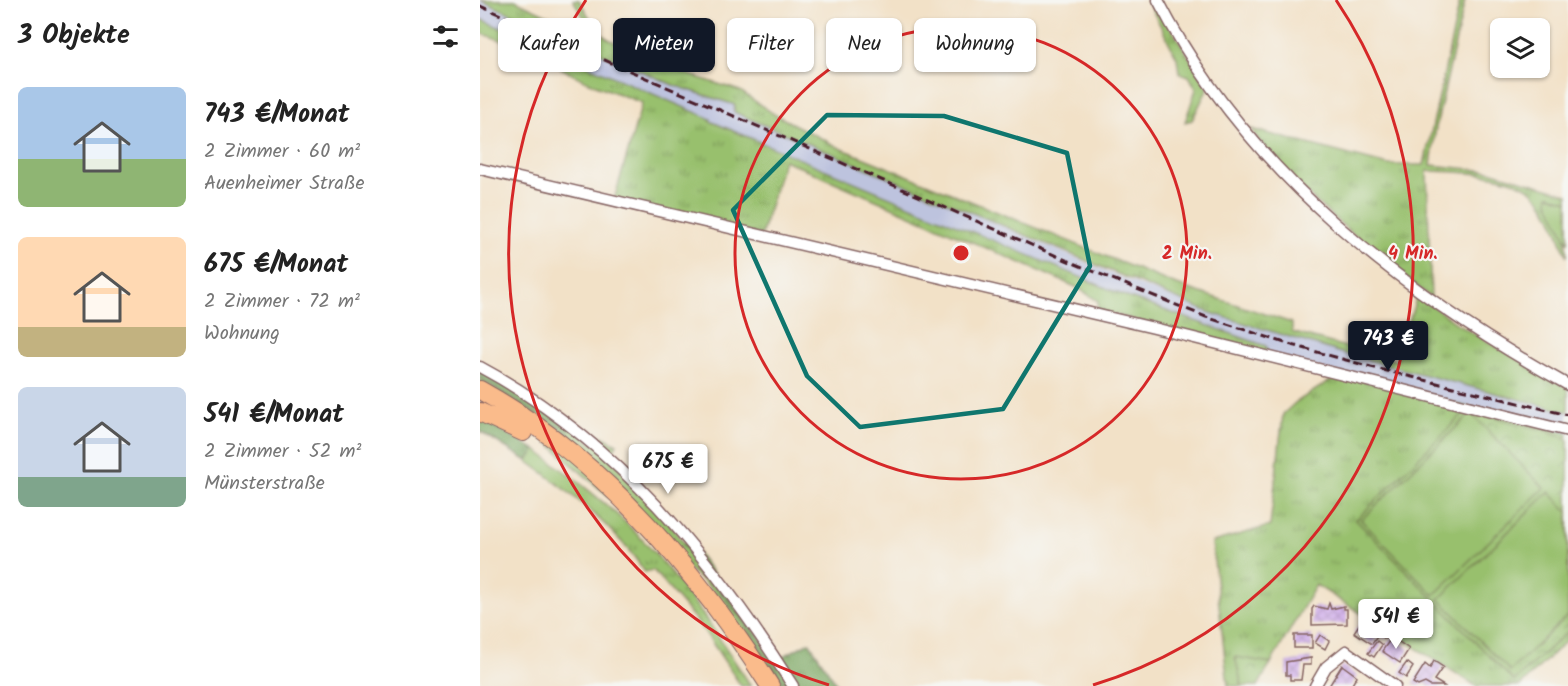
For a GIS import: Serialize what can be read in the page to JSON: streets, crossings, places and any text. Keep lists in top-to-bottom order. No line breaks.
{"page":{"heading":"3 Objekte","chip":["Kaufen","Mieten","Filter","Neu","Wohnung"],"list":[{"name":"743 €/Monat","note":"2 Zimmer · 60 m² · Auenheimer Straße"},{"name":"675 €/Monat","note":"2 Zimmer · 72 m² · Wohnung"},{"name":"541 €/Monat","note":"2 Zimmer · 52 m² · Münsterstraße"}],"price":["743 €","675 €","541 €"]},"rings":["2 Min.","4 Min."]}
